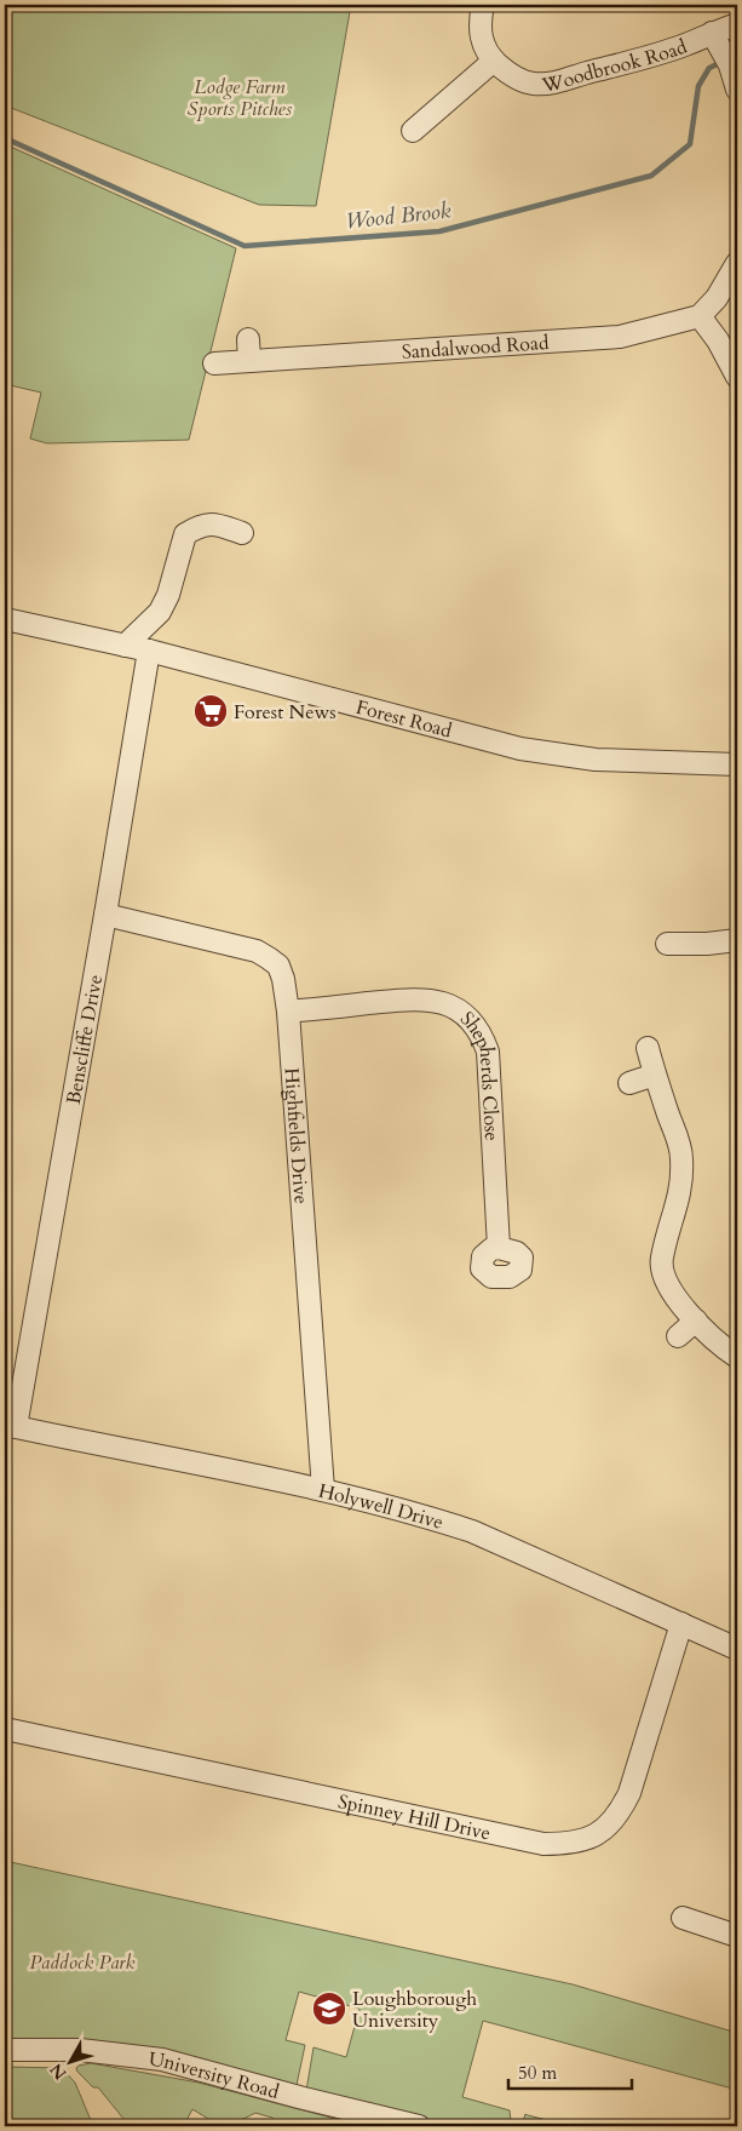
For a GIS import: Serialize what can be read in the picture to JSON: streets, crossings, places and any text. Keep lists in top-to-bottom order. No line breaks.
{"streets":{"street":["Woodbrook Road","Sandalwood Road","Forest Road","Benscliffe Drive","Shepherds Close","Highfields Drive","Holywell Drive","Spinney Hill Drive","University Road"]},"crossings":[["Forest Road","Benscliffe Drive"],["Benscliffe Drive","Highfields Drive"],["Benscliffe Drive","Holywell Drive"],["Shepherds Close","Highfields Drive"],["Highfields Drive","Holywell Drive"],["Holywell Drive","Spinney Hill Drive"]],"water":["Wood Brook"],"parks":["Lodge Farm Sports Pitches","Paddock Park"],"places":{"supermarket":["Forest News"],"school or university":["Loughborough University"]},"scale_bar":"50 m","north":"bottom left"}
